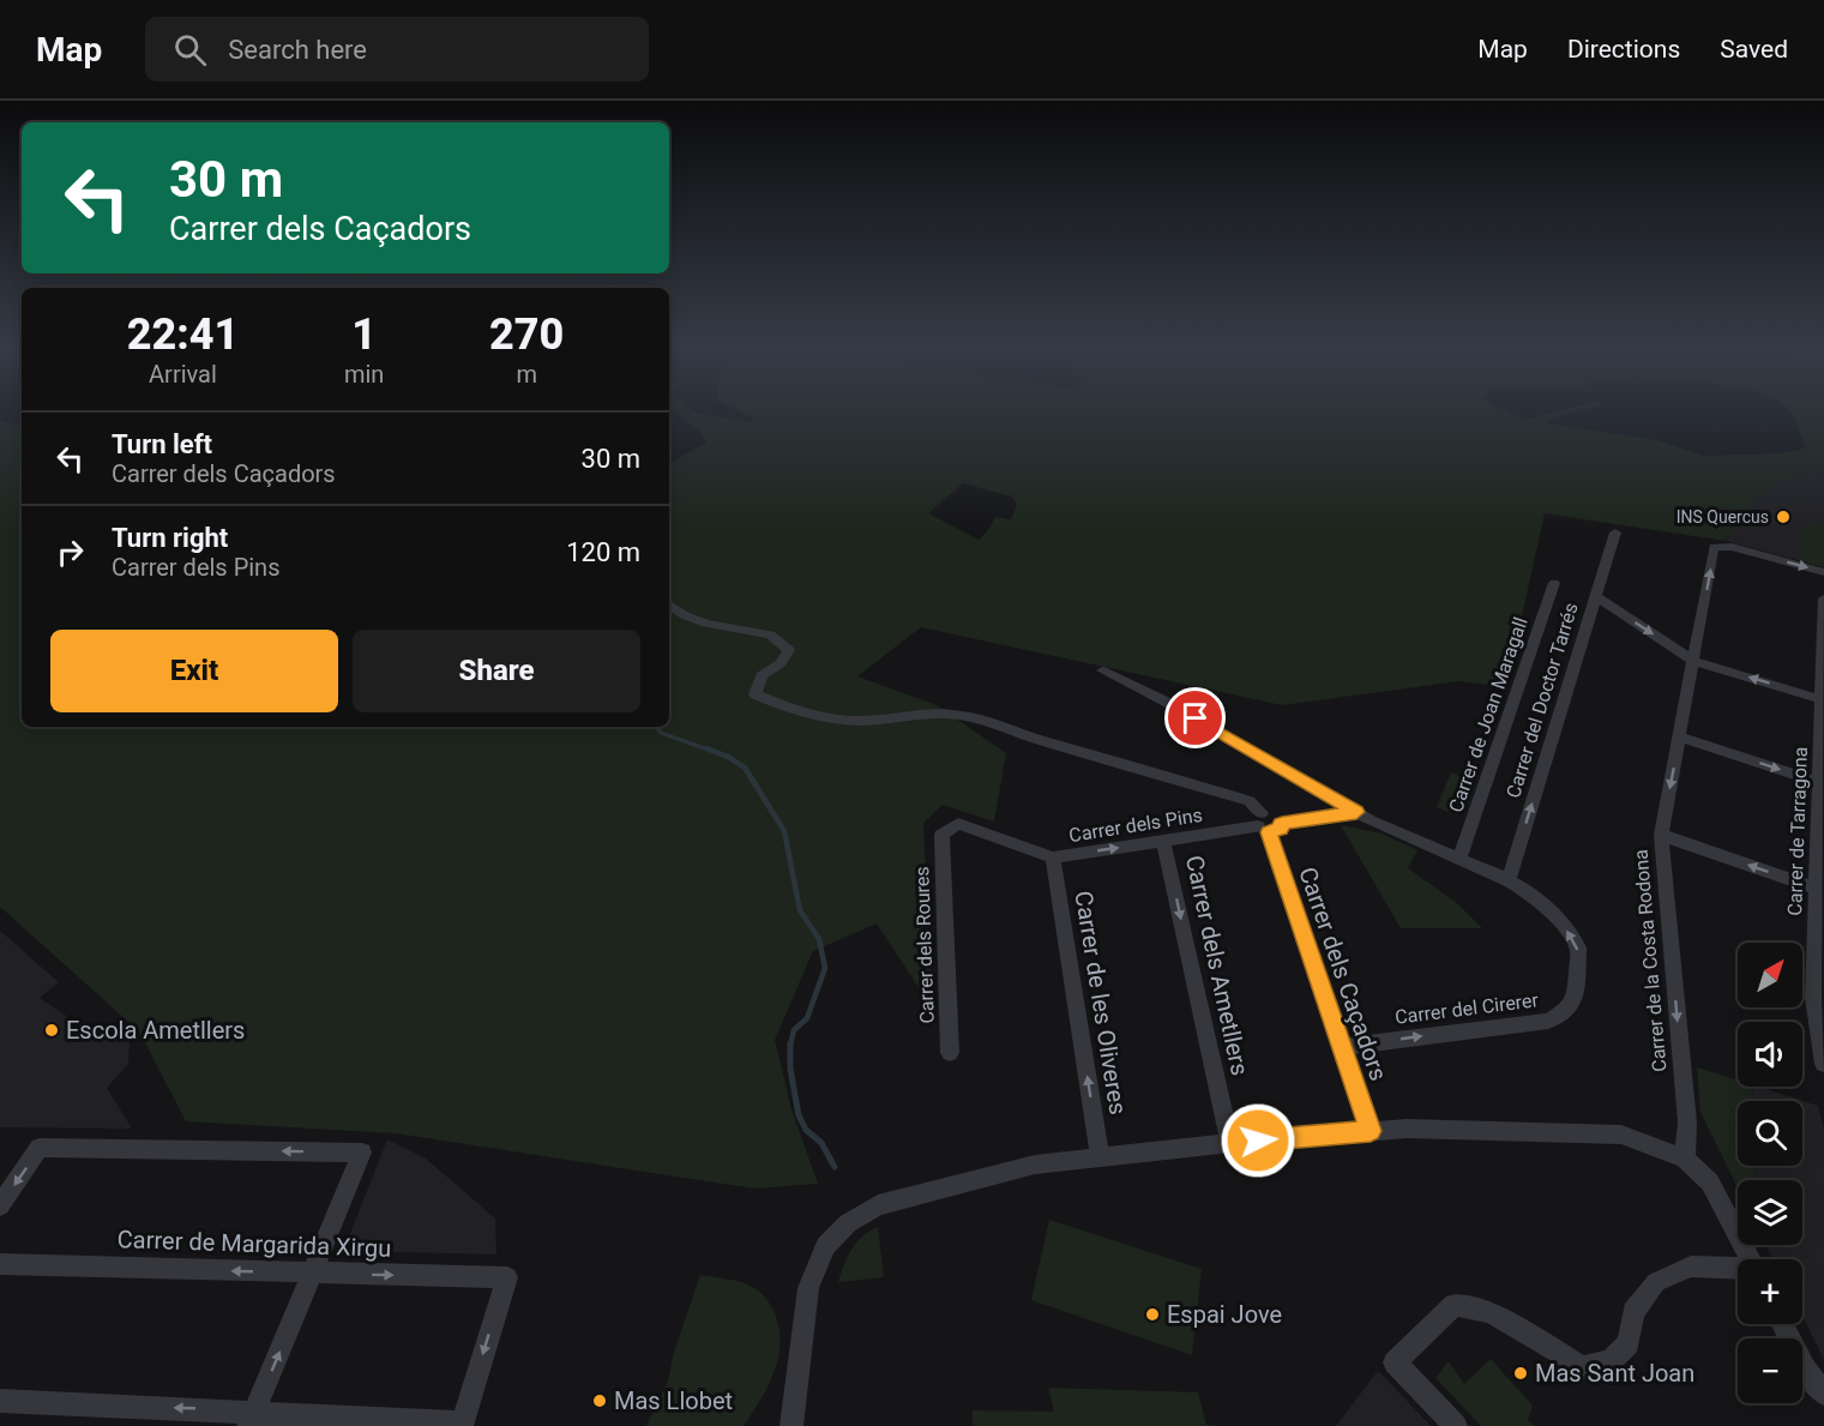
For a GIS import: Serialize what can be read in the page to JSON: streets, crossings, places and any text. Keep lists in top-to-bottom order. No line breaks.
{"streets":{"street":["Carrer del Doctor Tarrés","Carrer de Joan Maragall","Carrer dels Pins","Carrer de Tarragona","Carrer dels Roures","Carrer de la Costa Rodona","Carrer dels Ametllers","Carrer dels Caçadors","Carrer de les Oliveres","Carrer del Cirerer","Carrer de Margarida Xirgu"]},"crossings":[["Carrer del Doctor Tarrés","Carrer del Cirerer"],["Carrer de Joan Maragall","Carrer del Cirerer"],["Carrer dels Pins","Carrer dels Roures"],["Carrer dels Pins","Carrer dels Ametllers"],["Carrer dels Pins","Carrer dels Caçadors"],["Carrer dels Pins","Carrer de les Oliveres"],["Carrer dels Pins","Carrer del Cirerer"],["Carrer dels Caçadors","Carrer del Cirerer"]],"one_way":["Carrer del Doctor Tarrés","Carrer dels Ametllers","Carrer de les Oliveres"],"places":["INS Quercus","Escola Ametllers","Espai Jove","Mas Sant Joan","Mas Llobet"],"north":"top right","page":{"header":"Map","search":"Search here","nav":["Map","Directions","Saved"],"turn":["30 m","Carrer dels Caçadors"],"eta":["22:41","Arrival","1","min","270","m"],"list":[{"name":"Turn left","note":"Carrer dels Caçadors","value":"30 m"},{"name":"Turn right","note":"Carrer dels Pins","value":"120 m"}],"buttons":["Exit","Share"],"map_buttons":["+","−"]}}
